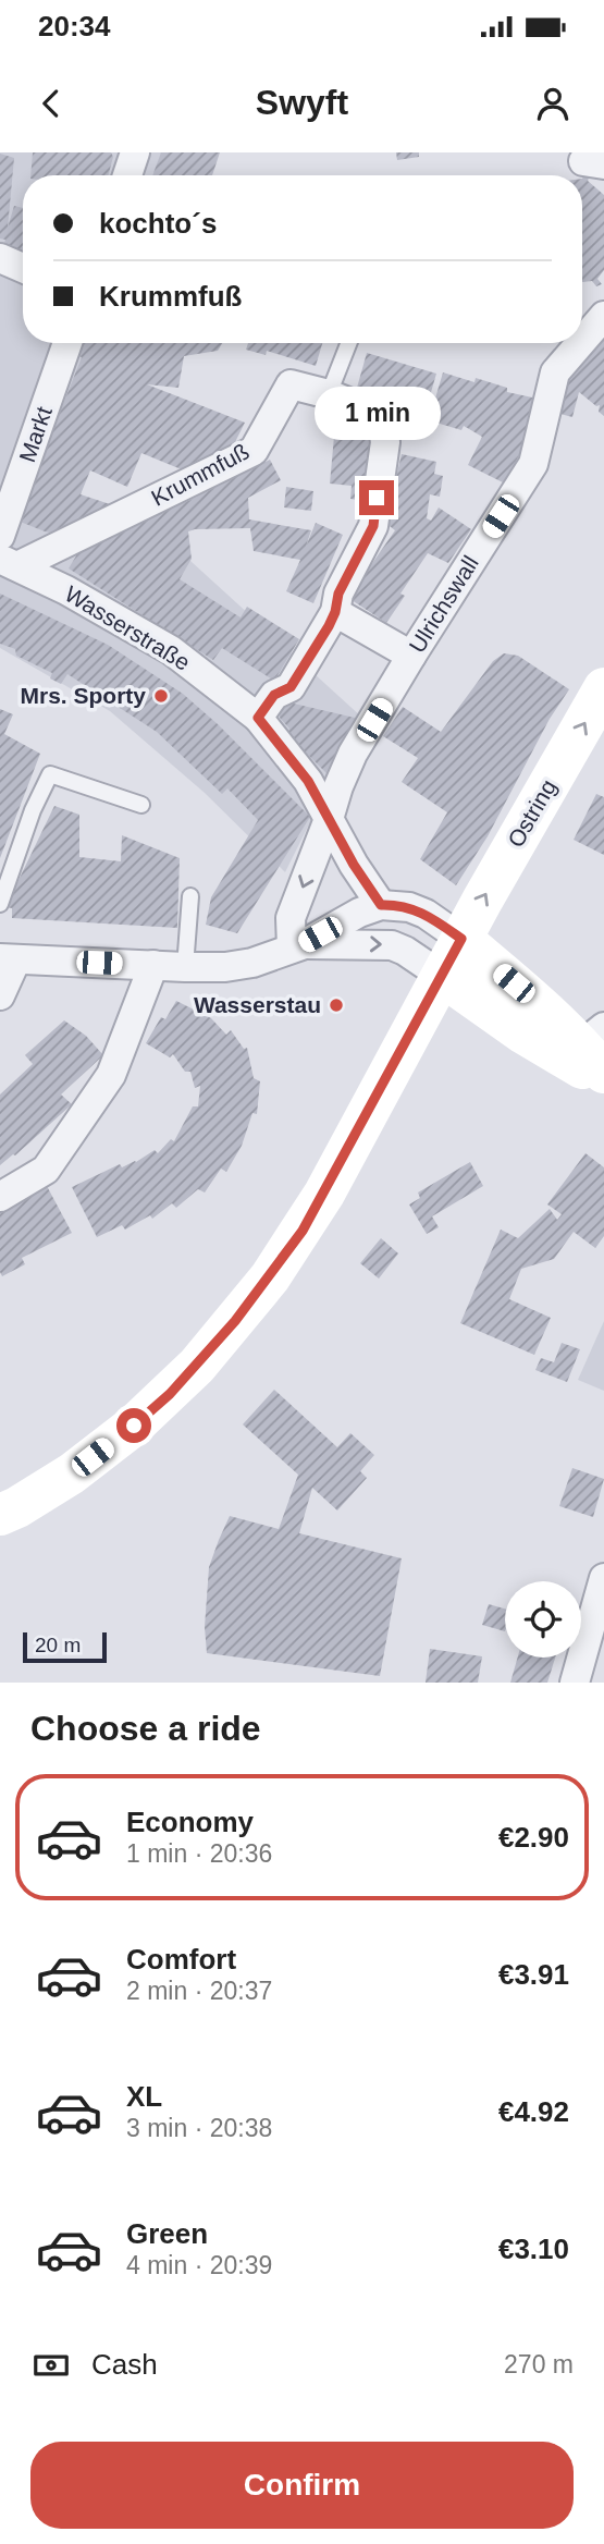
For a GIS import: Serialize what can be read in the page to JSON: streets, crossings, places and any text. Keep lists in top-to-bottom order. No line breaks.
{"streets":{"main road":["Ostring"],"street":["Markt","Krummfuß","Ulrichswall","Wasserstraße"]},"crossings":[["Krummfuß","Wasserstraße"],["Ulrichswall","Wasserstraße"]],"places":["Mrs. Sporty","Wasserstau"],"scale_bar":"20 m","page":{"status":"20:34","header":"Swyft","banner":["kochto´s","Krummfuß"],"bubble":"1 min","scale":"20 m","heading":"Choose a ride","list":[{"name":"Economy","note":"1 min · 20:36","value":"€2.90"},{"name":"Comfort","note":"2 min · 20:37","value":"€3.91"},{"name":"XL","note":"3 min · 20:38","value":"€4.92"},{"name":"Green","note":"4 min · 20:39","value":"€3.10"}],"pay":["Cash","270 m"],"buttons":"Confirm"}}
